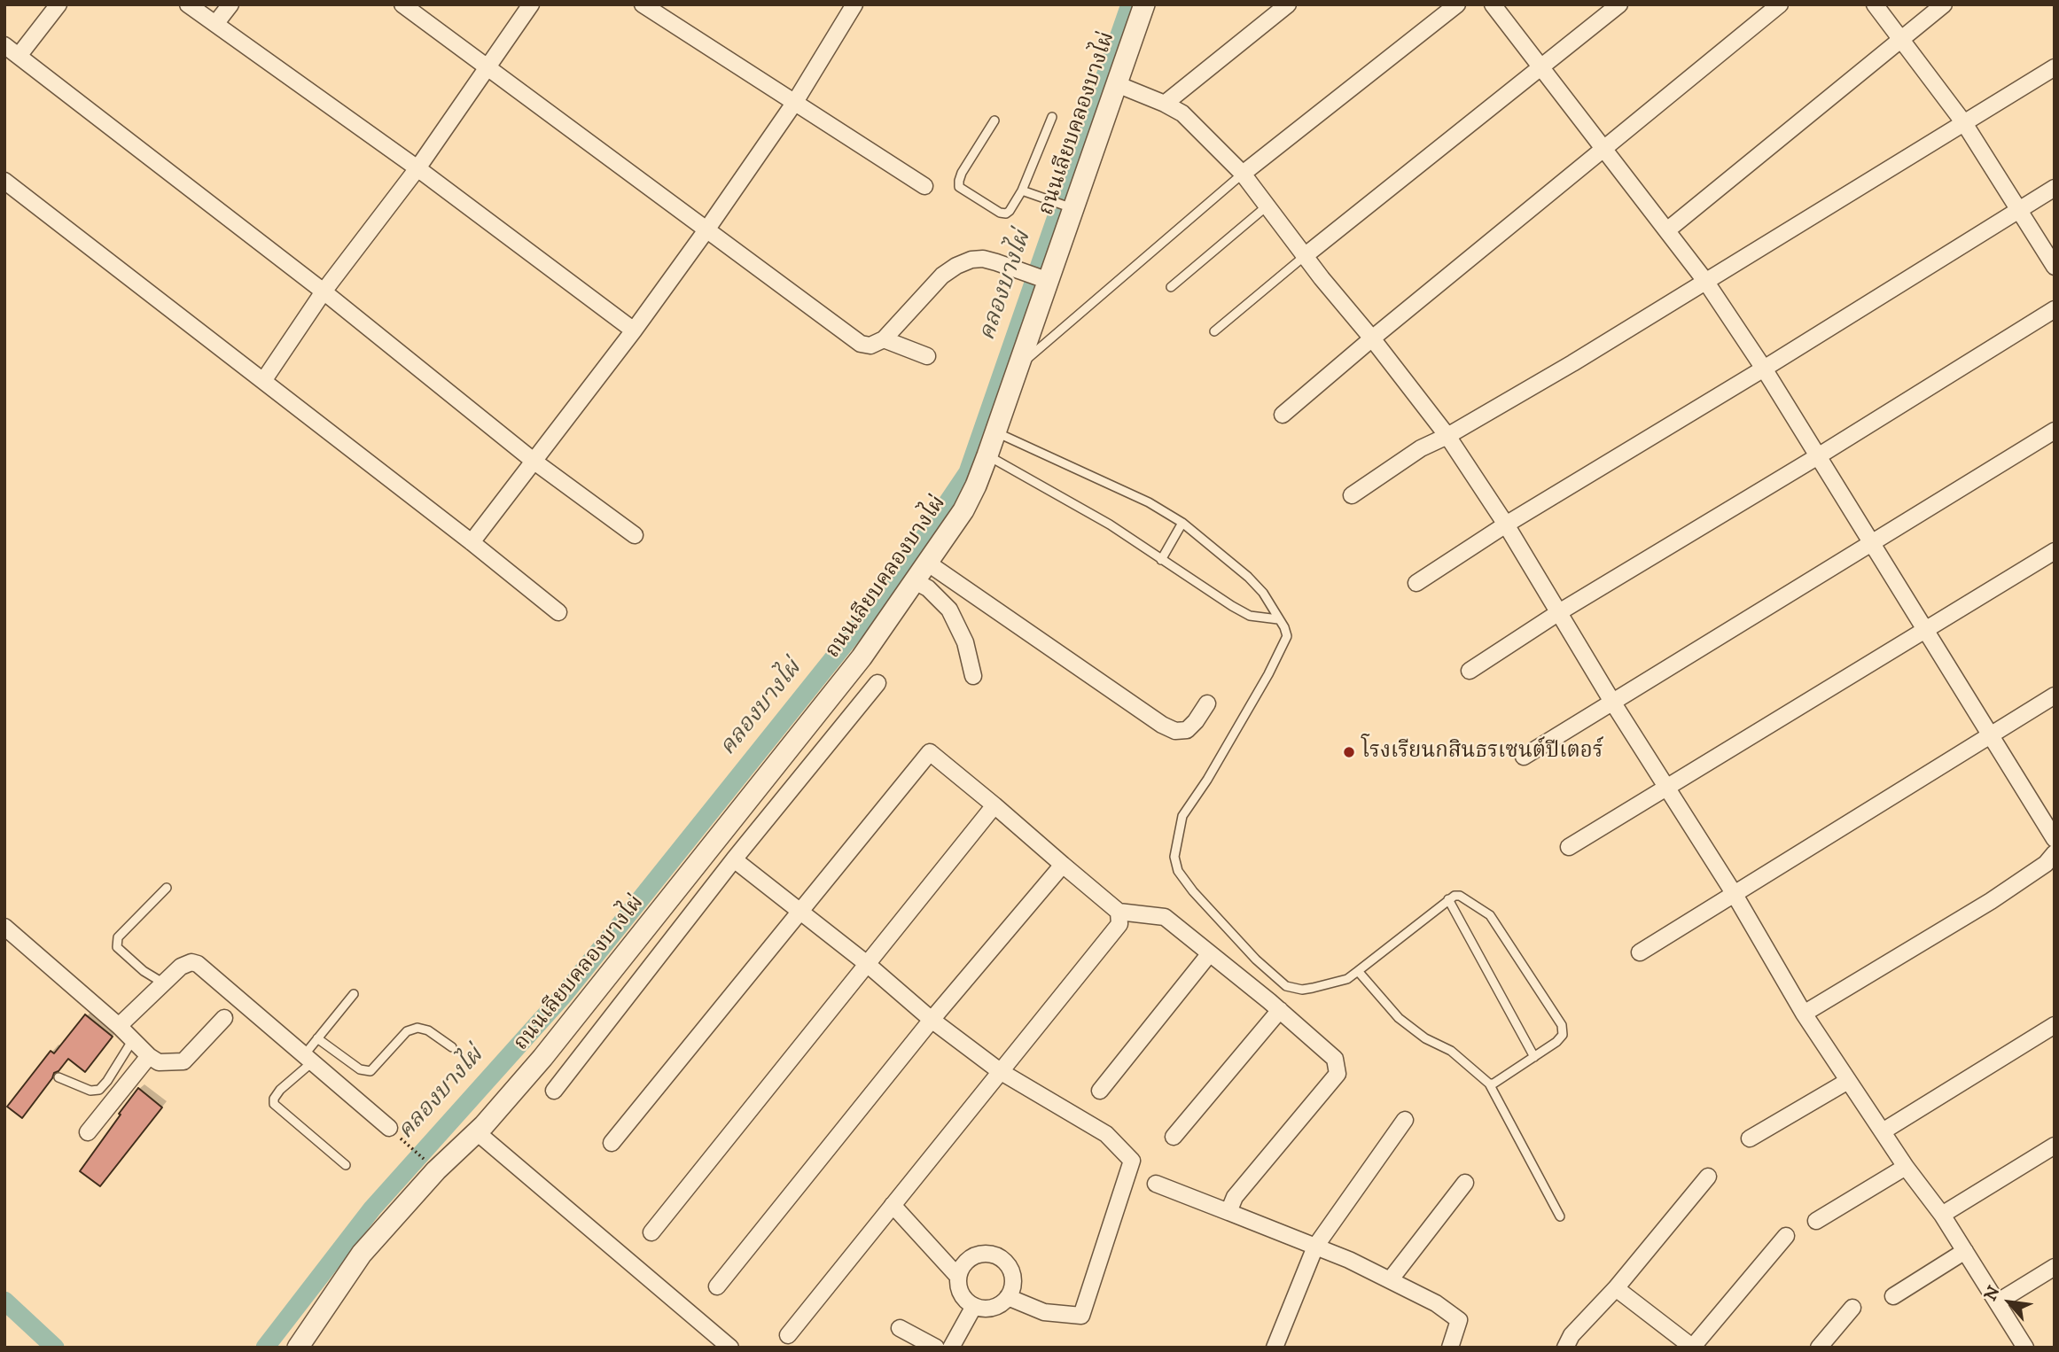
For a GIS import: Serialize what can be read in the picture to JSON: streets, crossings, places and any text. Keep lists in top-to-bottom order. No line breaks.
{"streets":{"street":["ถนนเลียบคลองบางไผ่"]},"water":["คลองบางไผ่"],"places":["โรงเรียนกสินธรเซนต์ปีเตอร์"],"north":"top left"}
